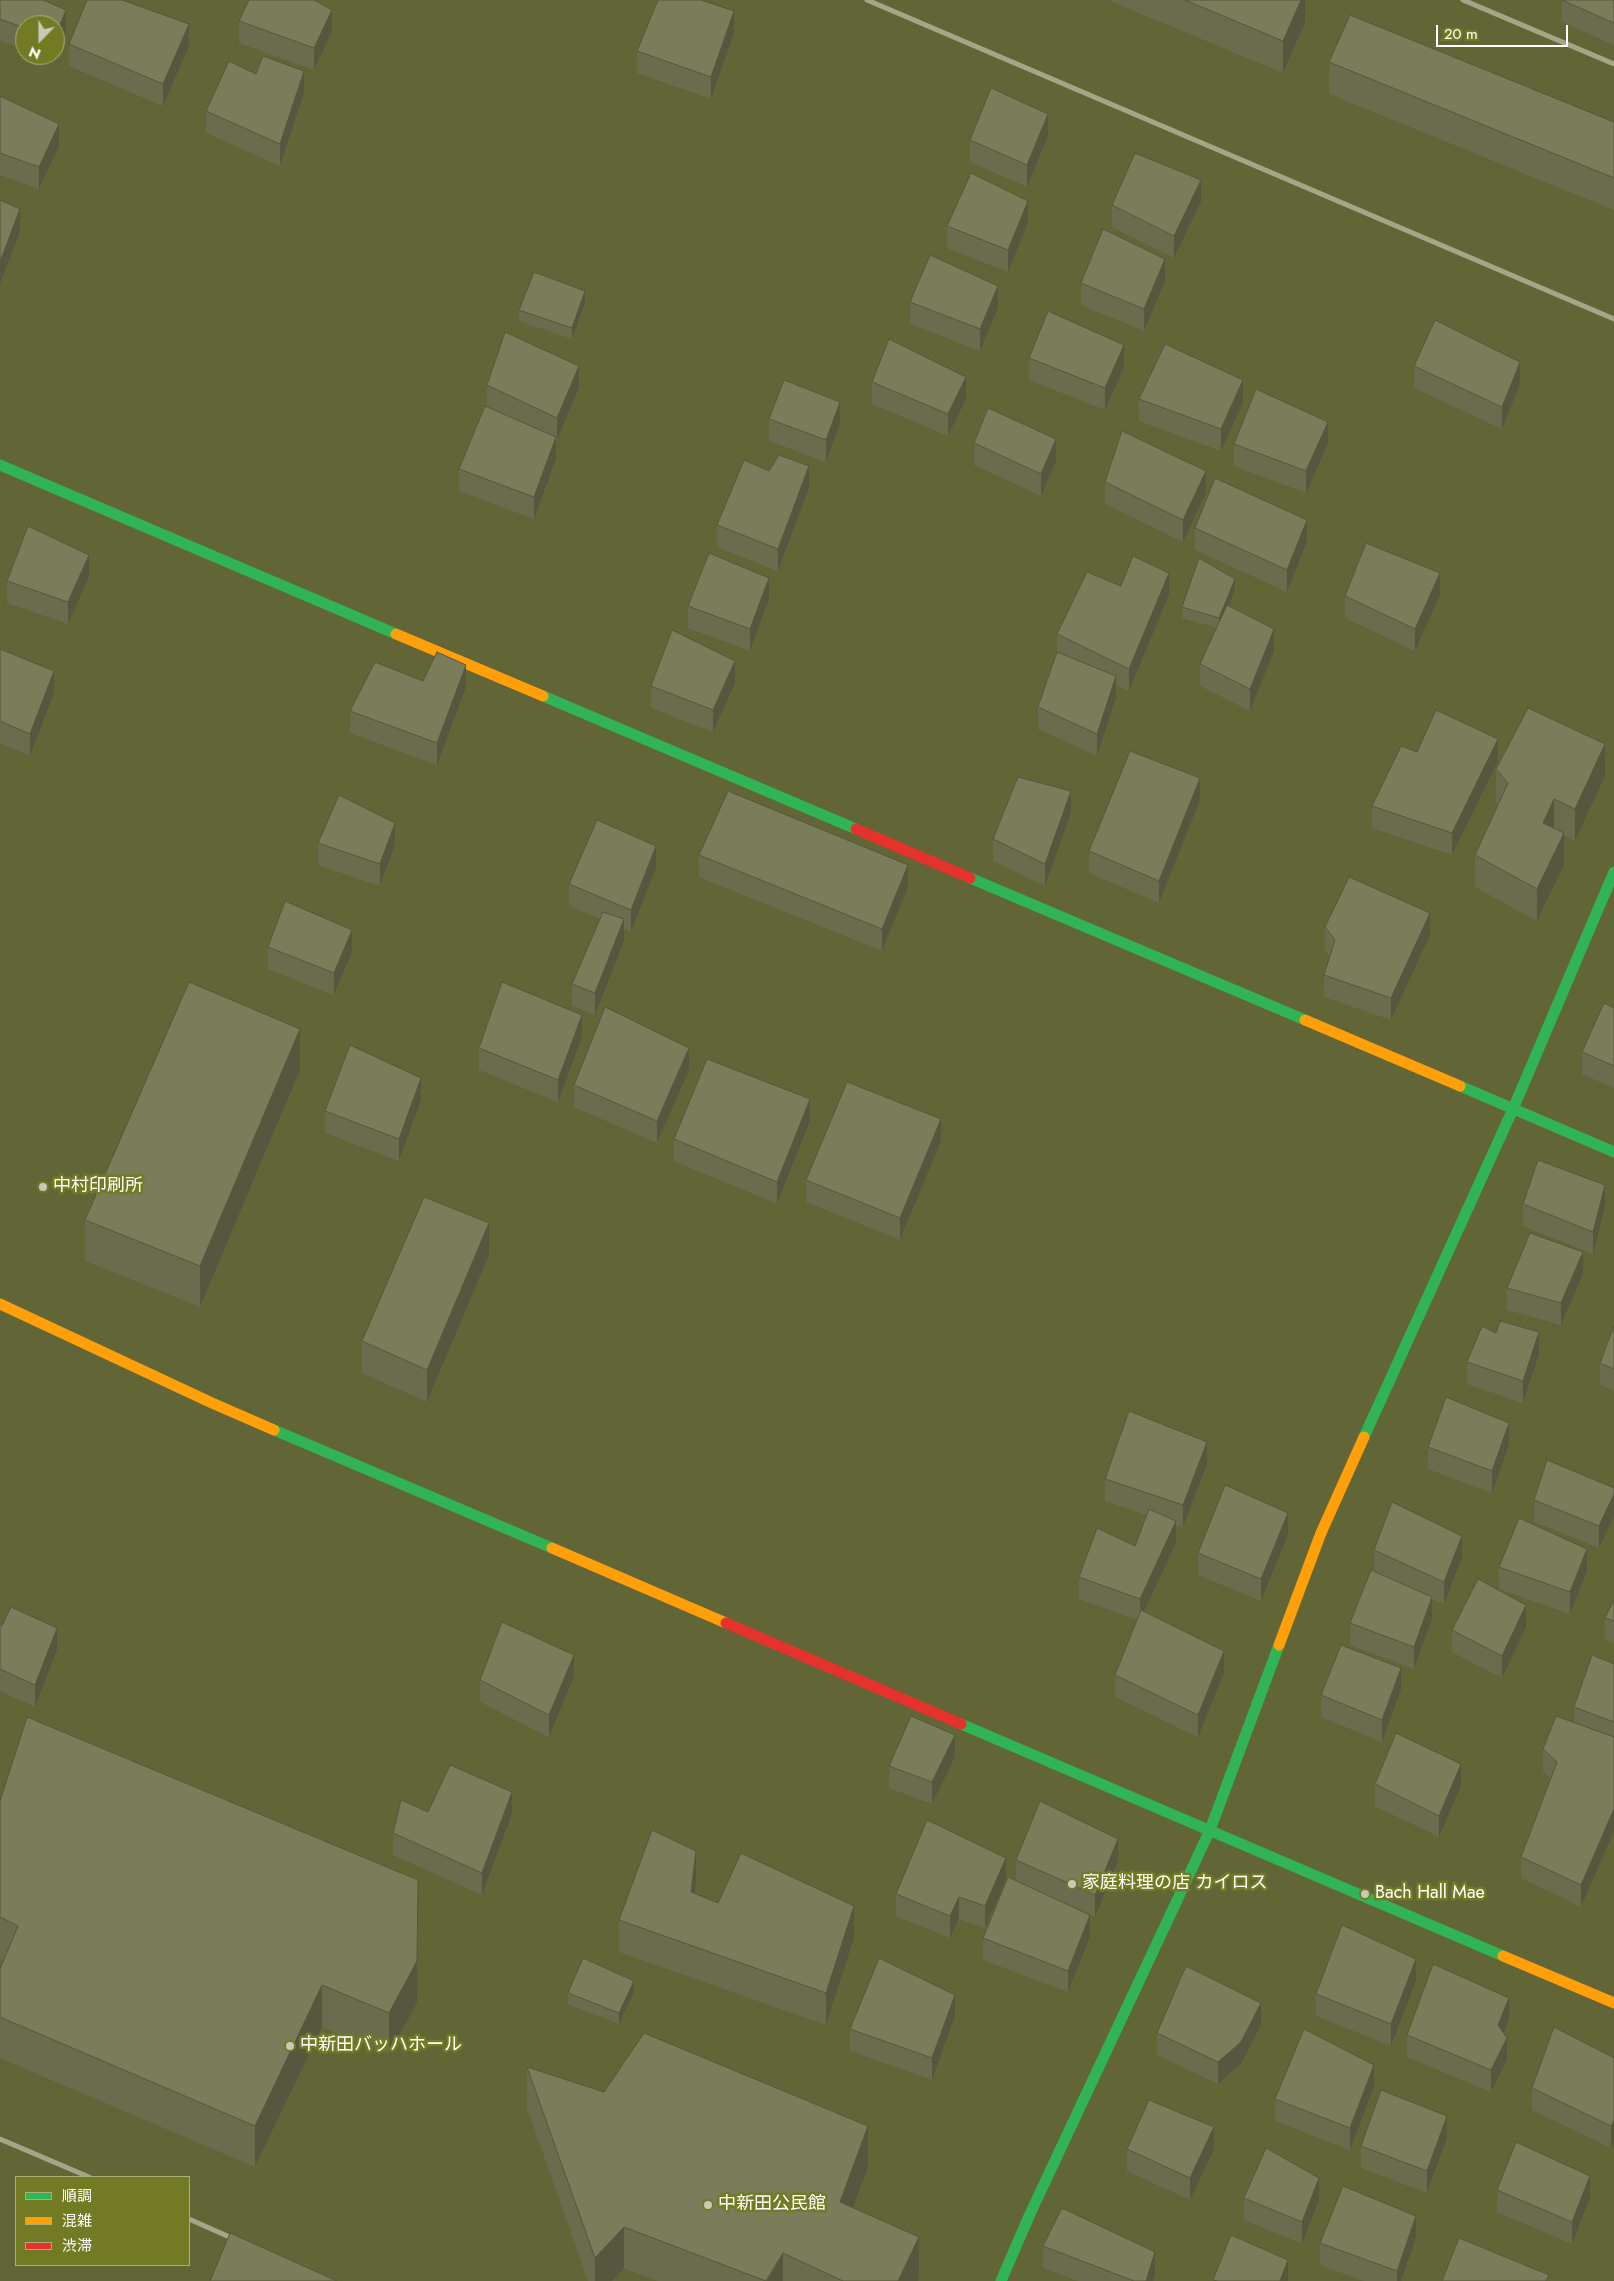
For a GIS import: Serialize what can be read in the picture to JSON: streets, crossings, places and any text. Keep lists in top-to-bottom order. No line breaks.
{"places":["中村印刷所","家庭料理の店 カイロス","Bach Hall Mae","中新田バッハホール","中新田公民館"],"legend":["順調","混雑","渋滞"],"scale_bar":"20 m","north":"bottom"}
